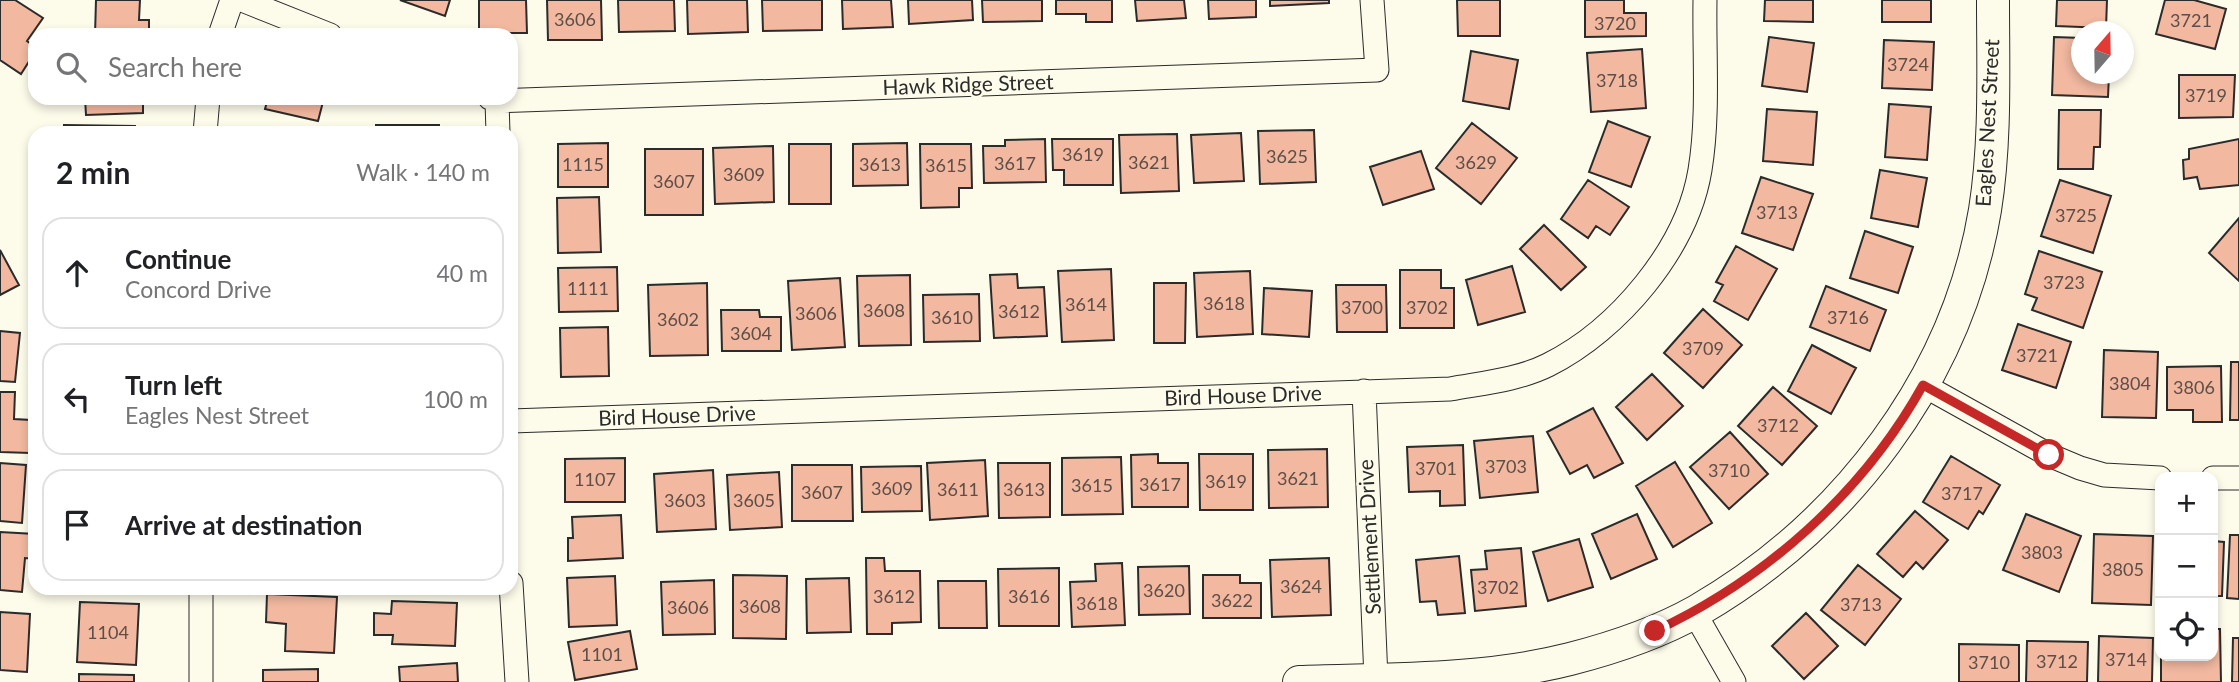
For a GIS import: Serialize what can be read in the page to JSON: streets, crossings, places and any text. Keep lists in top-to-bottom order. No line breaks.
{"streets":{"street":["Hawk Ridge Street","Eagles Nest Street","Bird House Drive","Settlement Drive"]},"crossings":[["Eagles Nest Street","Settlement Drive"],["Bird House Drive","Settlement Drive"]],"house_numbers":["3606","3721","3720","3724","3718","3719","3619","3625","3621","3629","3617","1115","3613","3615","3609","3607","3713","3725","3723","1111","3618","3614","3700","3702","3608","3612","3606","3610","3716","3602","3604","3709","3721","3804","3806","3712","3703","3701","3710","3621","1107","3619","3617","3615","3609","3611","3613","3607","3717","3603","3605","3803","3805","3624","3702","3620","3612","3616","3622","3618","3713","3608","3606","1104","1101","3714","3712","3710"],"north":"top","page":{"search":"Search here","heading":["2 min","Walk · 140 m"],"list":[["Continue","Concord Drive","40 m"],["Turn left","Eagles Nest Street","100 m"],"Arrive at destination"],"map_buttons":["+","−"]}}
